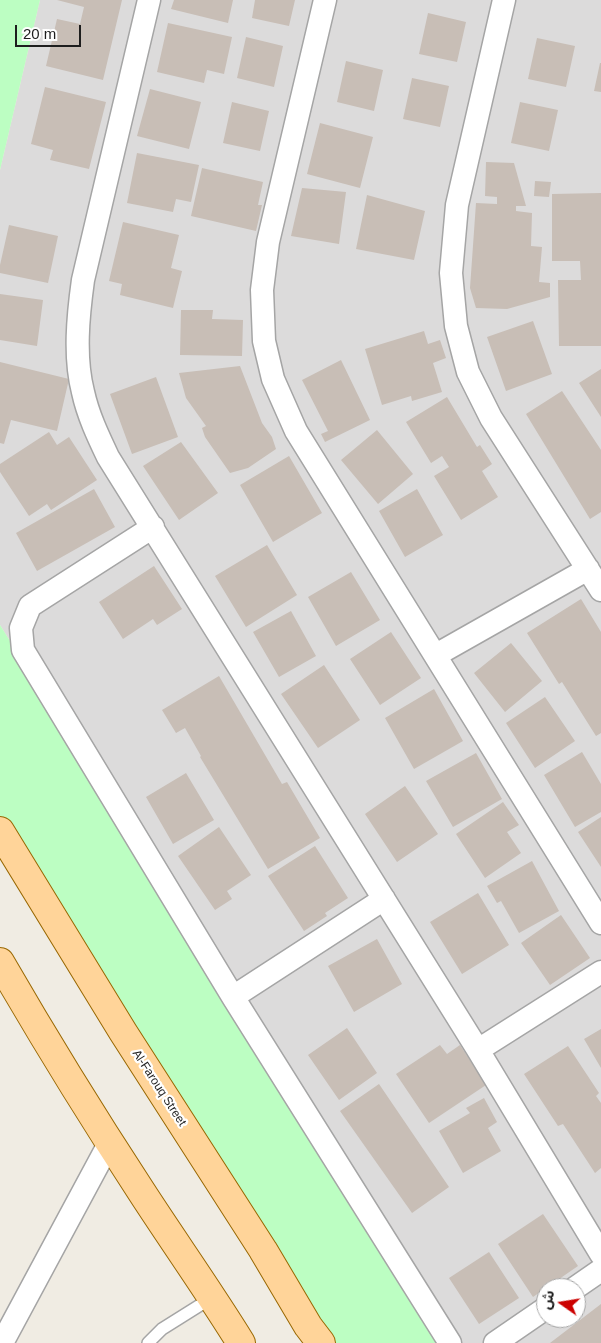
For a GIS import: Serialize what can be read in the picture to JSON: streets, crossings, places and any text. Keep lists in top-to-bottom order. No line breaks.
{"streets":{"main road":["Al-Farouq Street"]},"scale_bar":"20 m","north":"left"}
